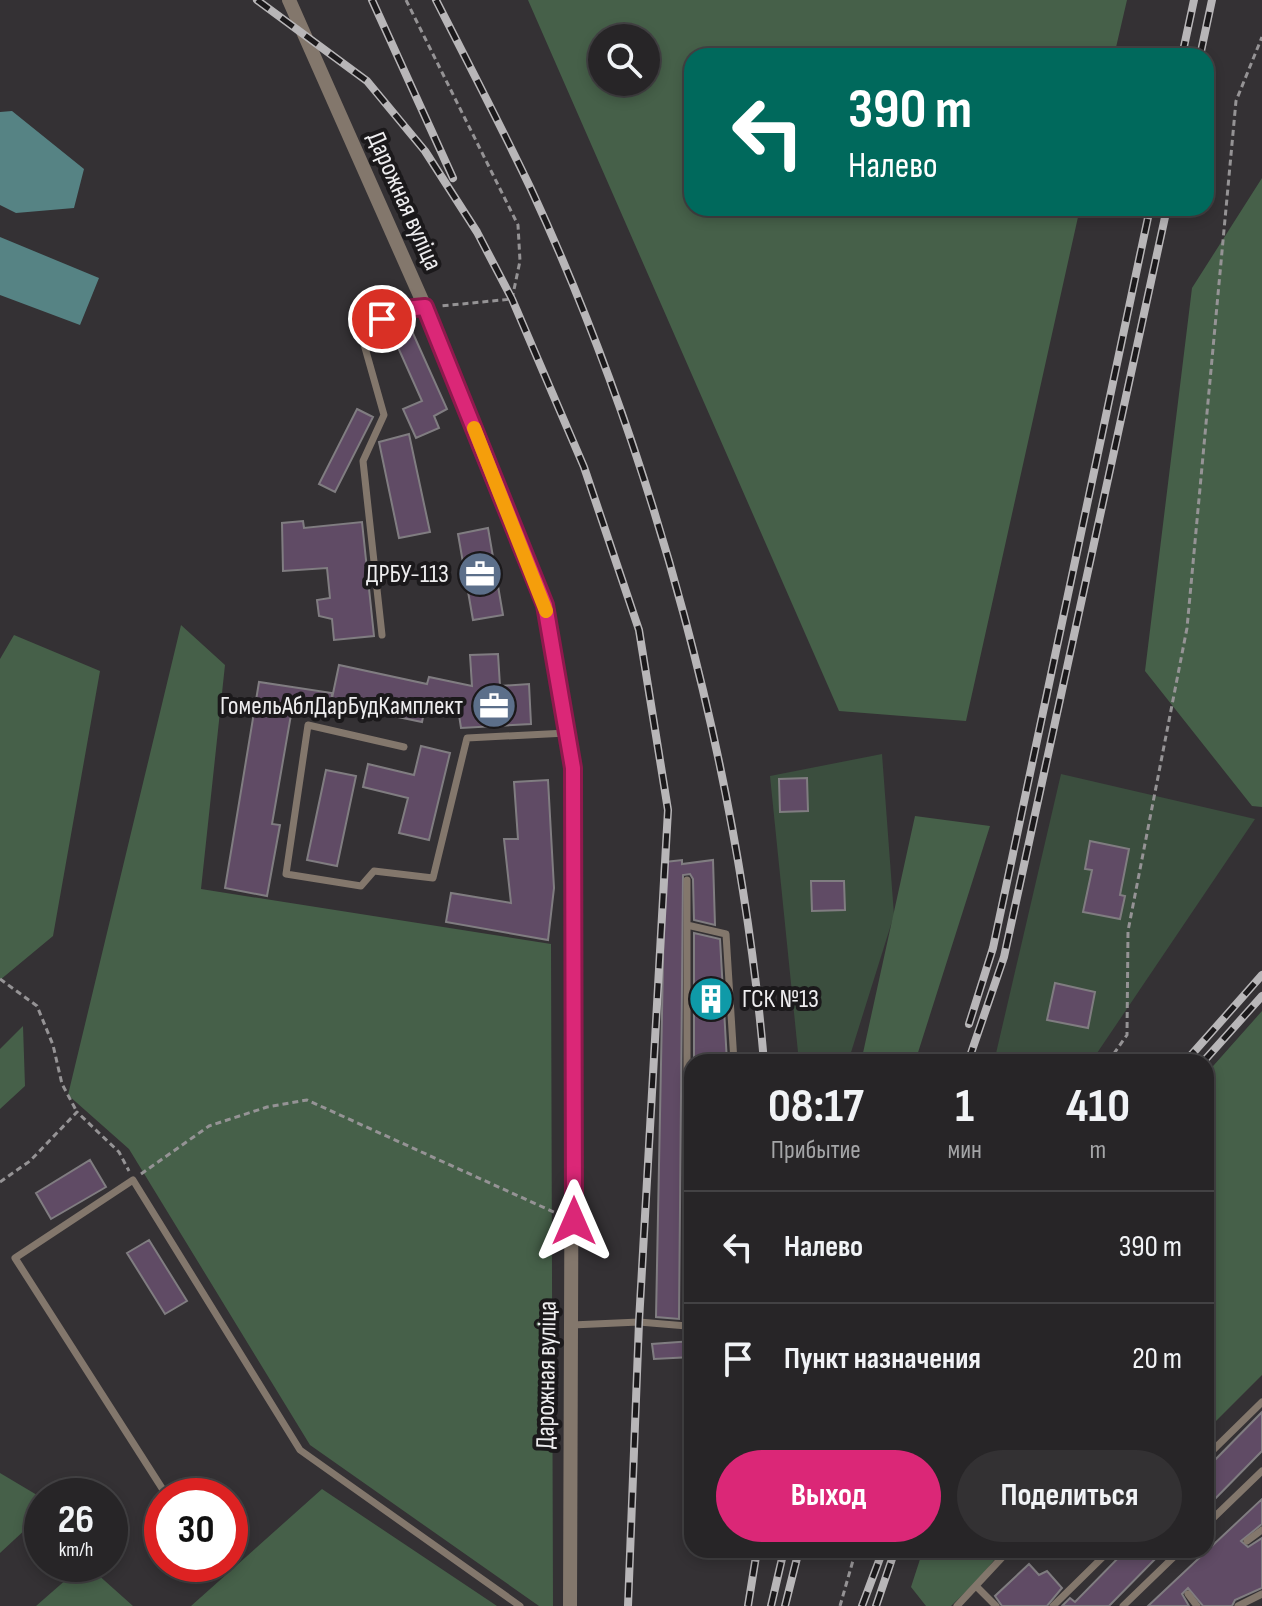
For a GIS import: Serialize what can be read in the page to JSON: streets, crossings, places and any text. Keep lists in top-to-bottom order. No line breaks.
{"streets":{"street":["Дарожная вуліца"]},"places":{"office":["ДРБУ-113","ГомельАблДарБудКамплект"],"building":["ГСК №13"]},"page":{"turn":["390 m","Налево"],"eta":["08:17","Прибытие","1","мин","410","m"],"list":[{"name":"Налево","value":"390 m"},{"name":"Пункт назначения","value":"20 m"}],"buttons":["Выход","Поделиться"],"speed":"26 km/h","limit":"30"}}
